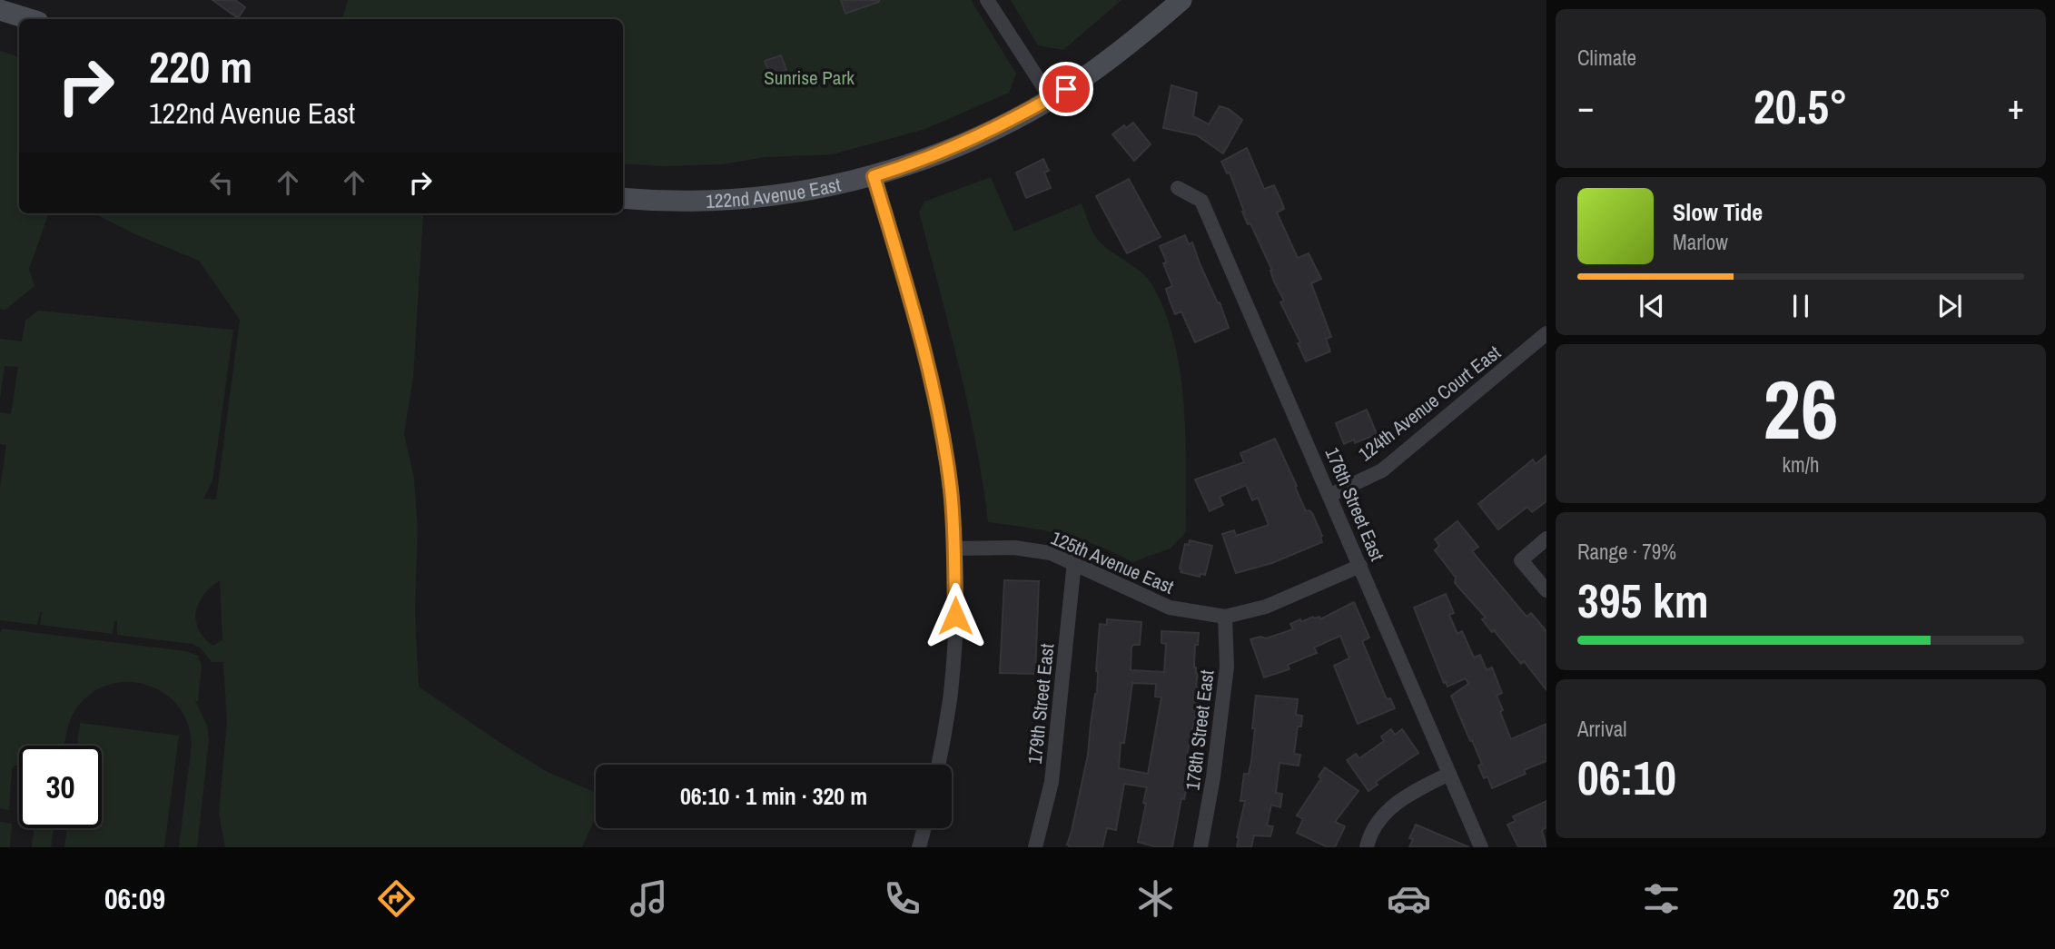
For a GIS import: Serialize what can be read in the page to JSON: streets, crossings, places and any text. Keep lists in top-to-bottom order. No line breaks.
{"streets":{"street":["122nd Avenue East","124th Avenue Court East","176th Street East","125th Avenue East","179th Street East","178th Street East"]},"crossings":[["124th Avenue Court East","176th Street East"],["176th Street East","125th Avenue East"],["125th Avenue East","179th Street East"],["125th Avenue East","178th Street East"]],"parks":["Sunrise Park"],"page":{"tile":["Climate",["26","km/h"],["Range · 79%","395 km"],["Arrival","06:10"]],"turn":["220 m","122nd Avenue East"],"heat":["−","20.5°","+"],"song":["Slow Tide","Marlow"],"limit":"30","trip":"06:10 · 1 min · 320 m","tabs":["06:09","20.5°"]}}
